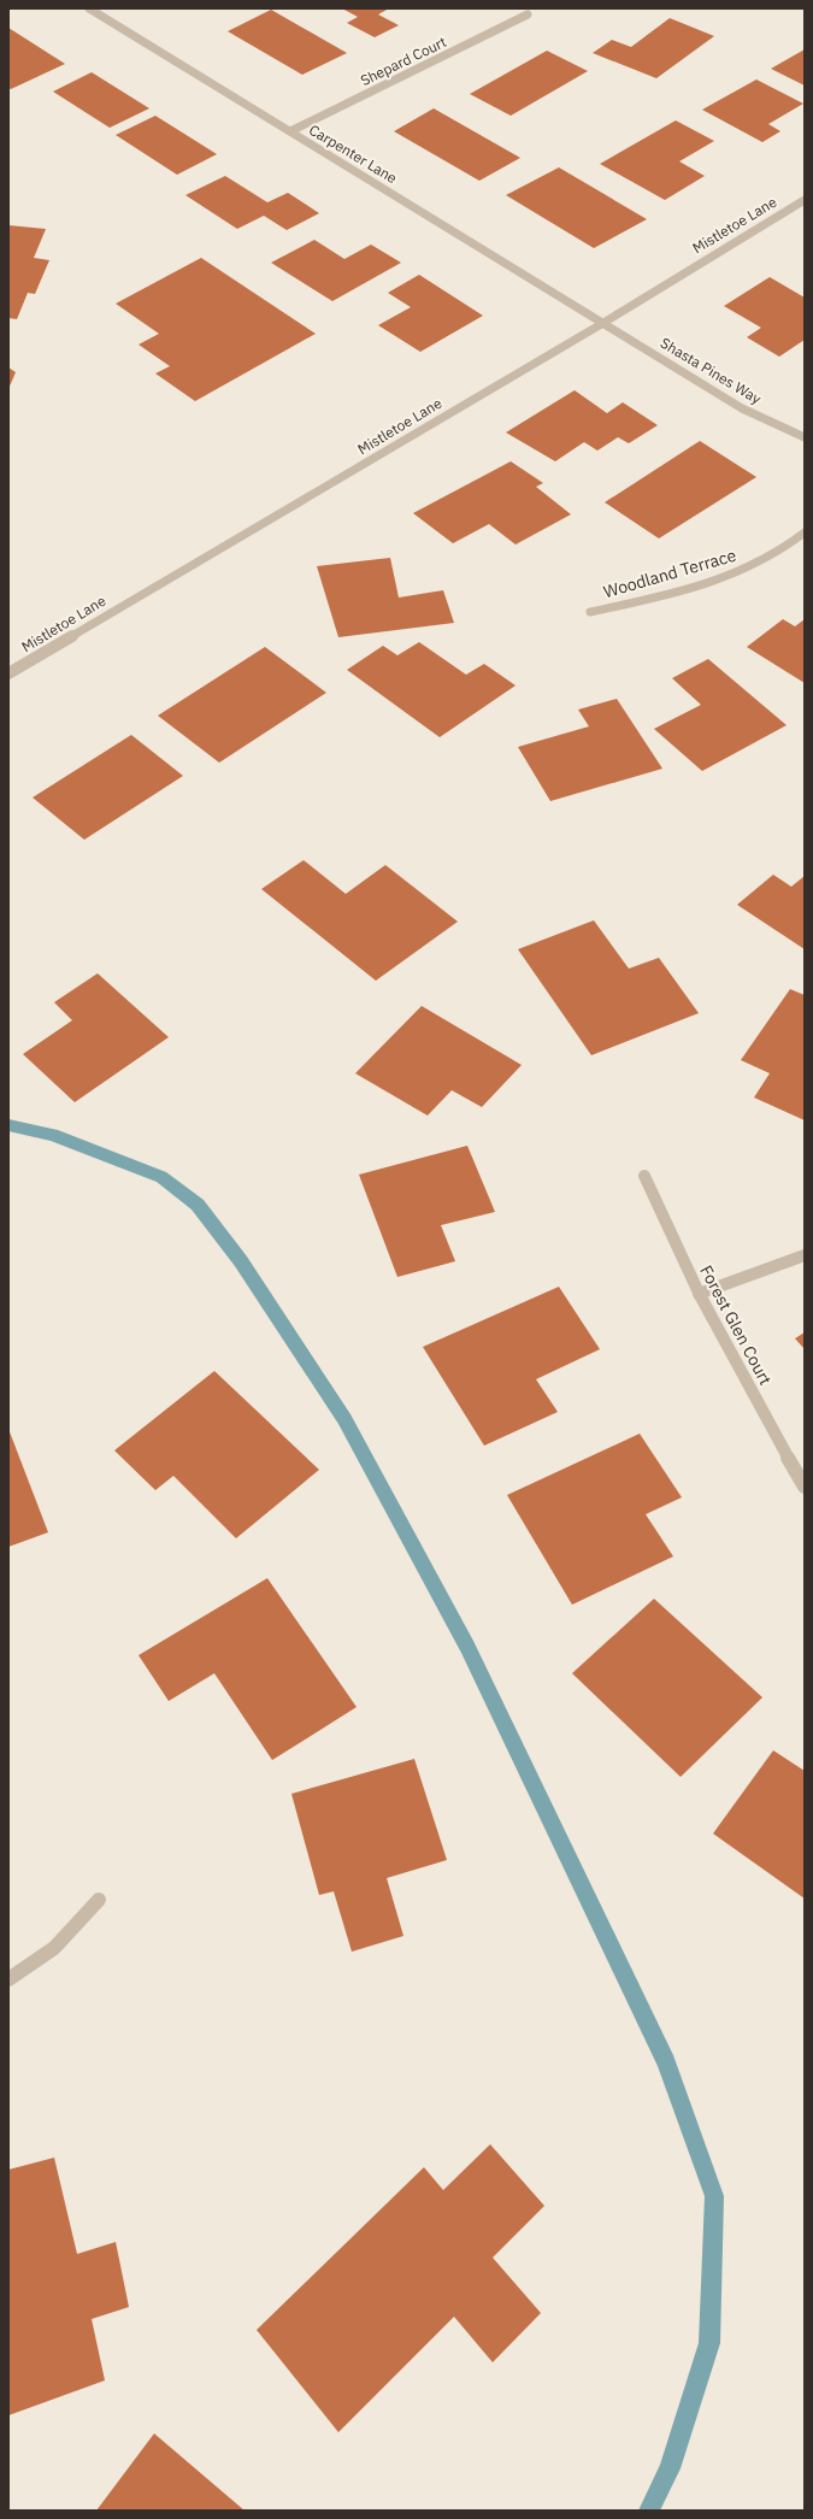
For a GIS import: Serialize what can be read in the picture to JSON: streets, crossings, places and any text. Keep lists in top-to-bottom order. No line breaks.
{"streets":{"street":["Shepard Court","Carpenter Lane","Mistletoe Lane","Shasta Pines Way","Woodland Terrace","Forest Glen Court"]},"crossings":[["Shepard Court","Carpenter Lane"],["Carpenter Lane","Mistletoe Lane"],["Carpenter Lane","Shasta Pines Way"],["Mistletoe Lane","Shasta Pines Way"]]}
